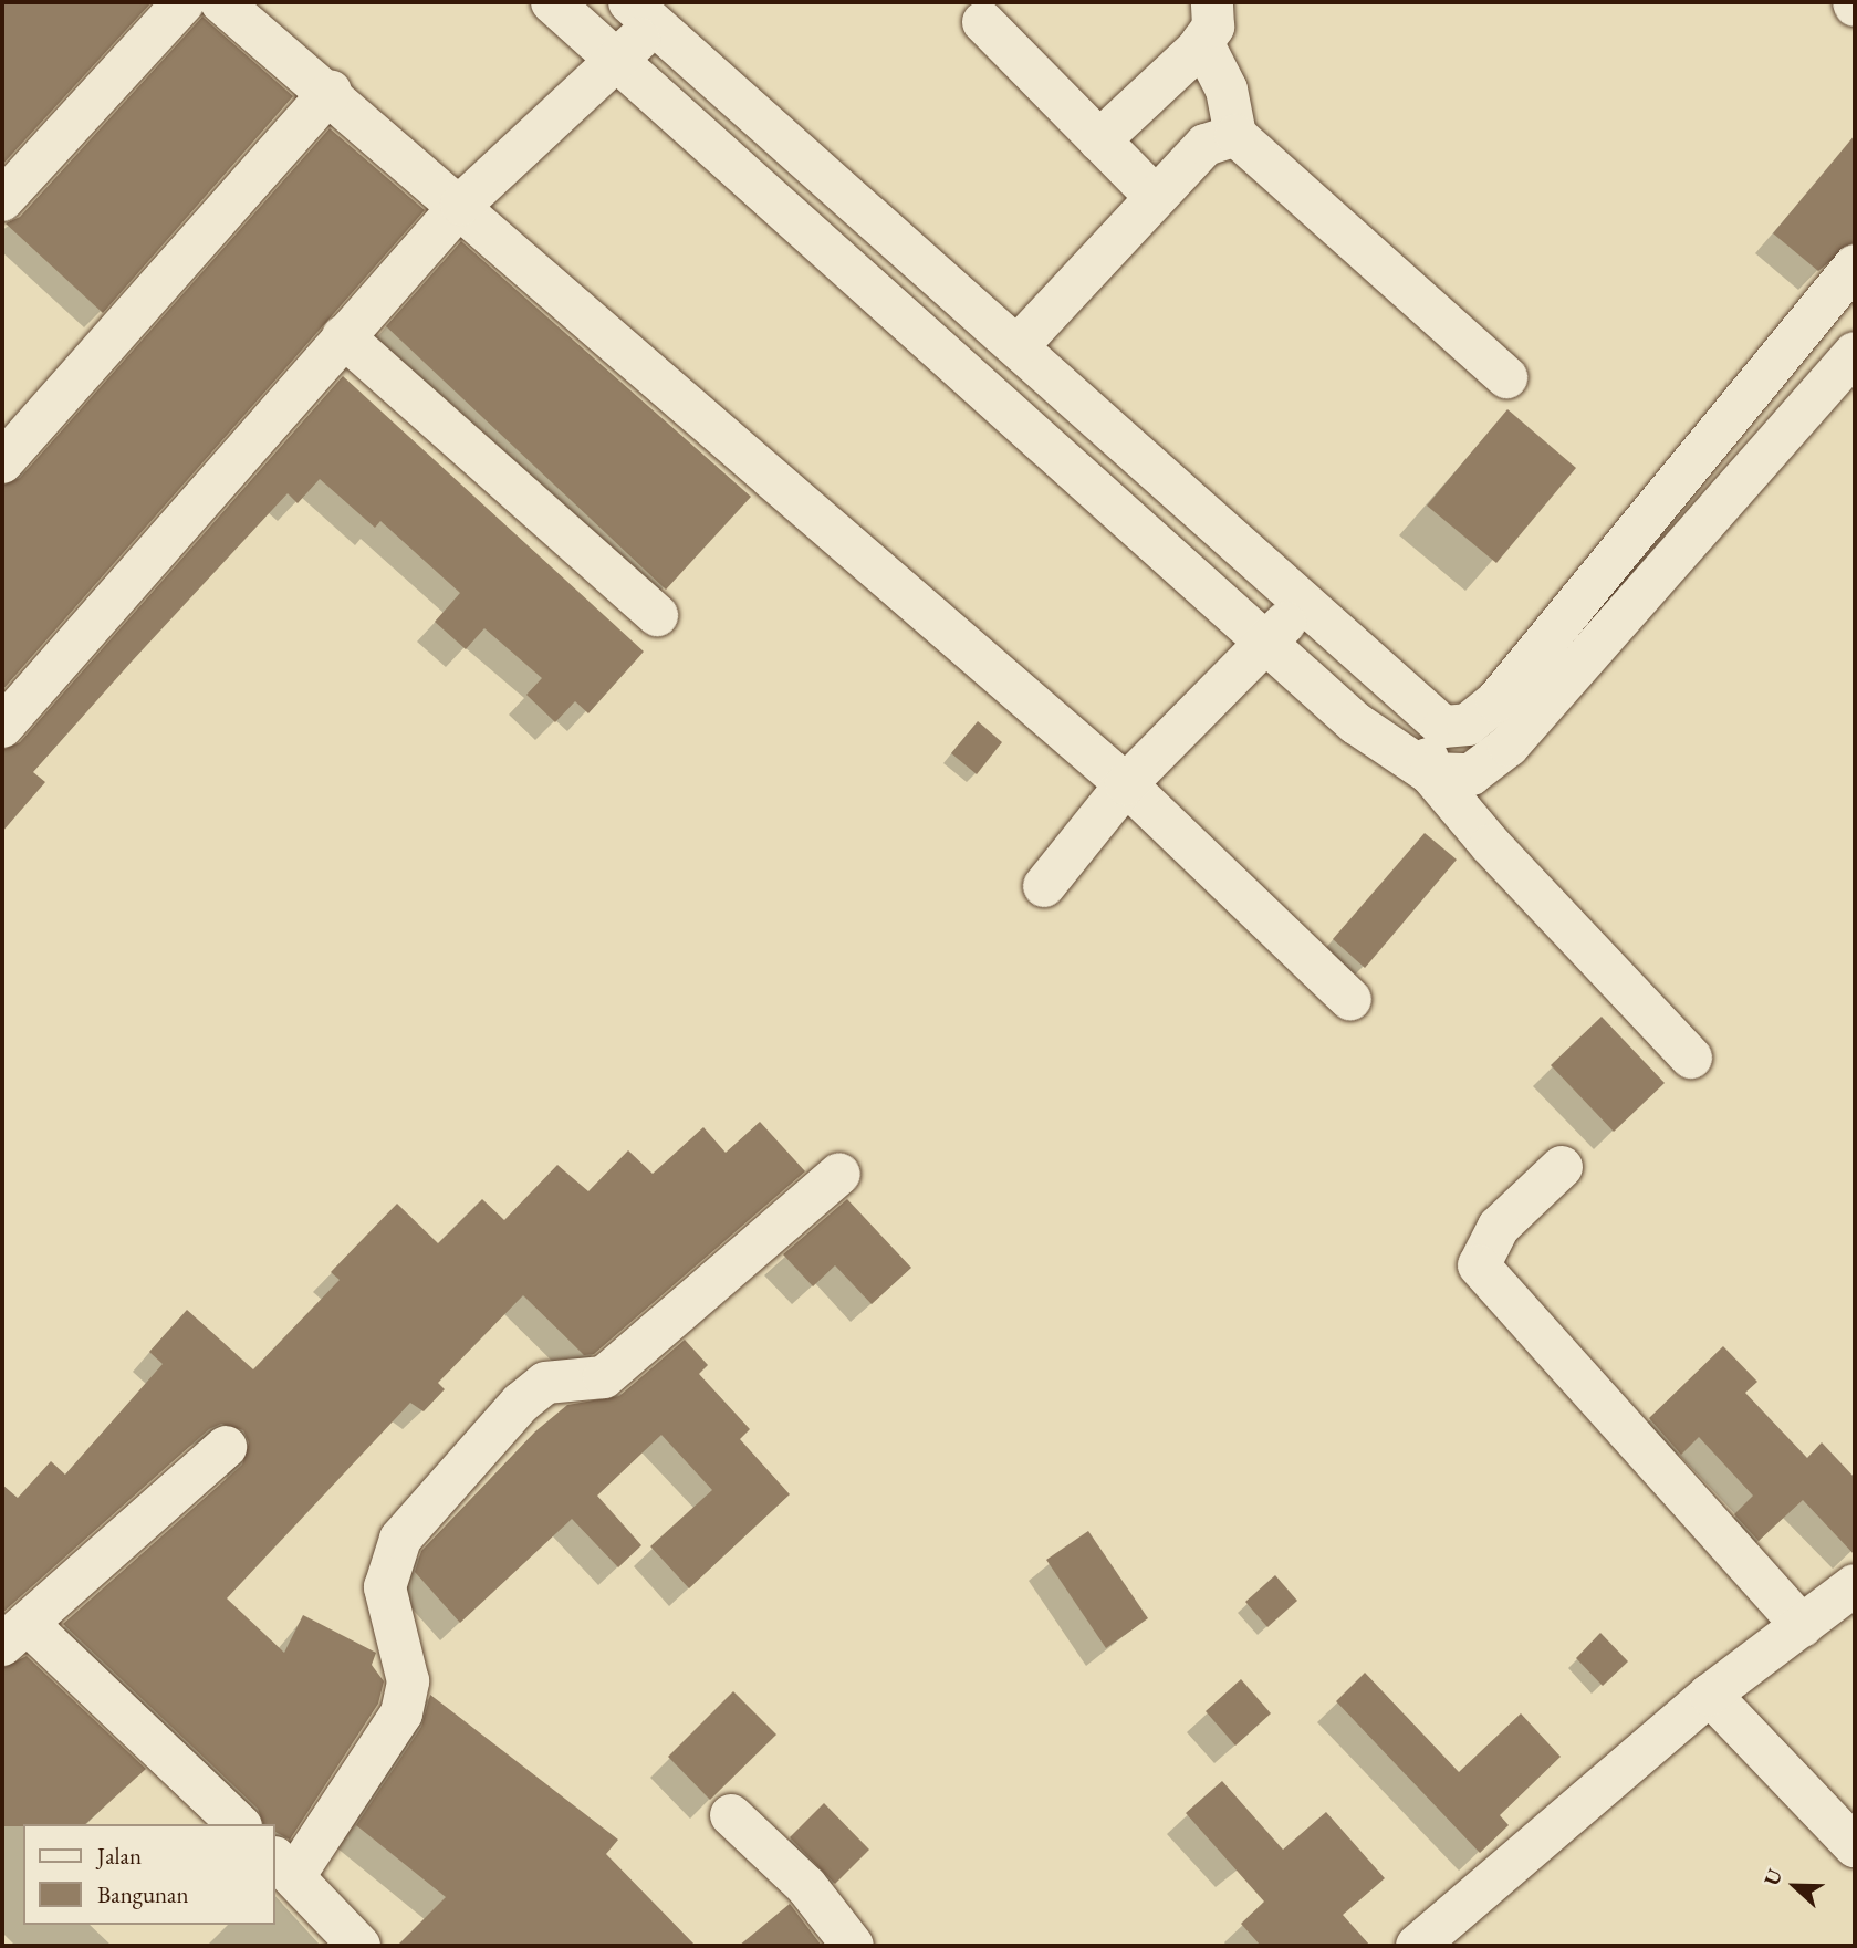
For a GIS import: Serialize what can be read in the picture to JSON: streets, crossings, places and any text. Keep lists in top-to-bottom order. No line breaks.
{"legend":["Jalan","Bangunan"],"north":"left"}
